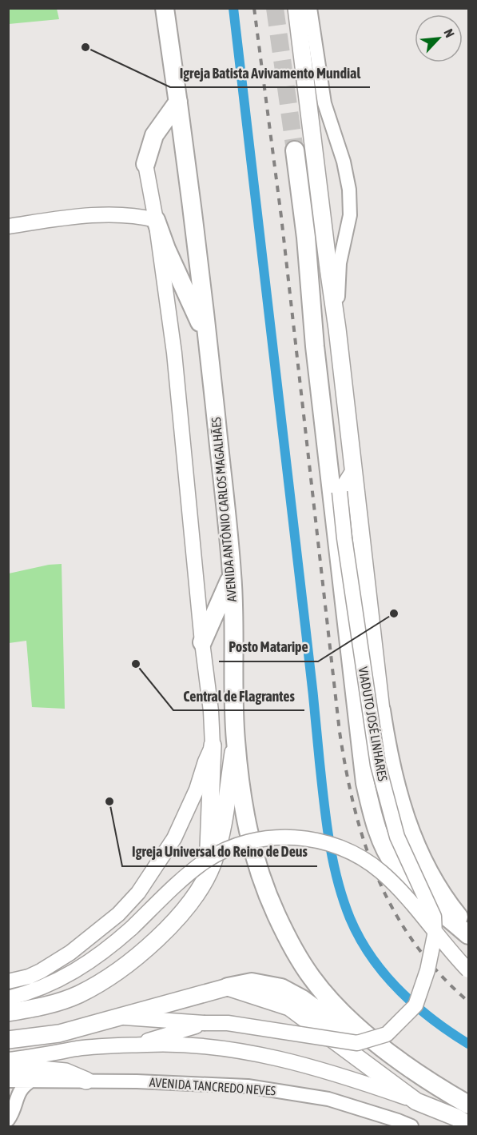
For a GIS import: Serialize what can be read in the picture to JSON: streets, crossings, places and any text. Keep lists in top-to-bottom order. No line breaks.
{"streets":{"highway":["AVENIDA ANTÔNIO CARLOS MAGALHÃES"],"main road":["VIADUTO JOSÉ LINHARES"],"street":["AVENIDA TANCREDO NEVES"]},"places":["Igreja Batista Avivamento Mundial","Posto Mataripe","Central de Flagrantes","Igreja Universal do Reino de Deus"],"north":"top right"}
